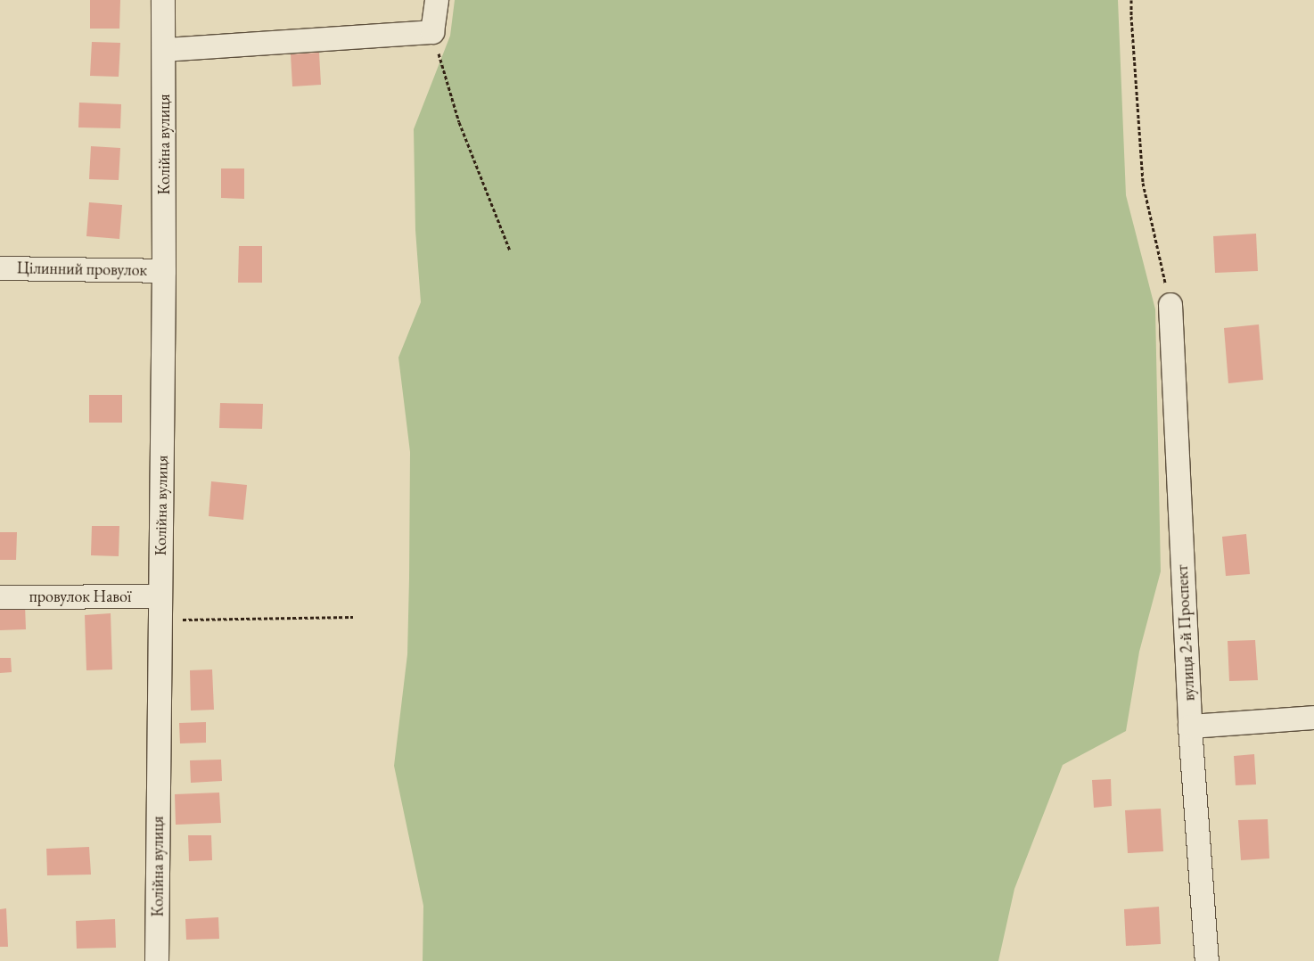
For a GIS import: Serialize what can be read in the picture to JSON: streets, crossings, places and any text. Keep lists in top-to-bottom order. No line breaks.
{"streets":{"street":["Колійна вулиця","Цілинний провулок","провулок Навої","вулиця 2-й Проспект"]},"crossings":[["Колійна вулиця","Цілинний провулок"],["Колійна вулиця","провулок Навої"]]}
